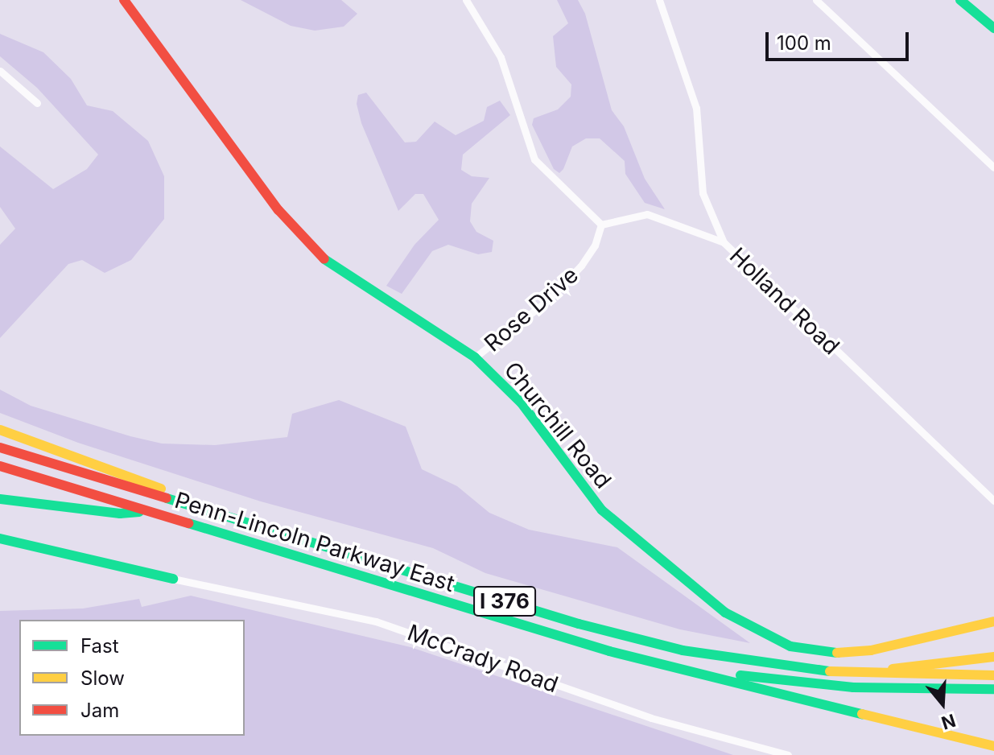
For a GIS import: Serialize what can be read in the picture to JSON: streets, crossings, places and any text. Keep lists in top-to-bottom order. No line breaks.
{"streets":{"main road":["Churchill Road","Penn-Lincoln Parkway East","I 376"],"street":["Holland Road","Rose Drive","McCrady Road"]},"crossings":[["Holland Road","Rose Drive"],["Rose Drive","Churchill Road"]],"legend":["Fast","Slow","Jam"],"scale_bar":"100 m","north":"bottom"}
